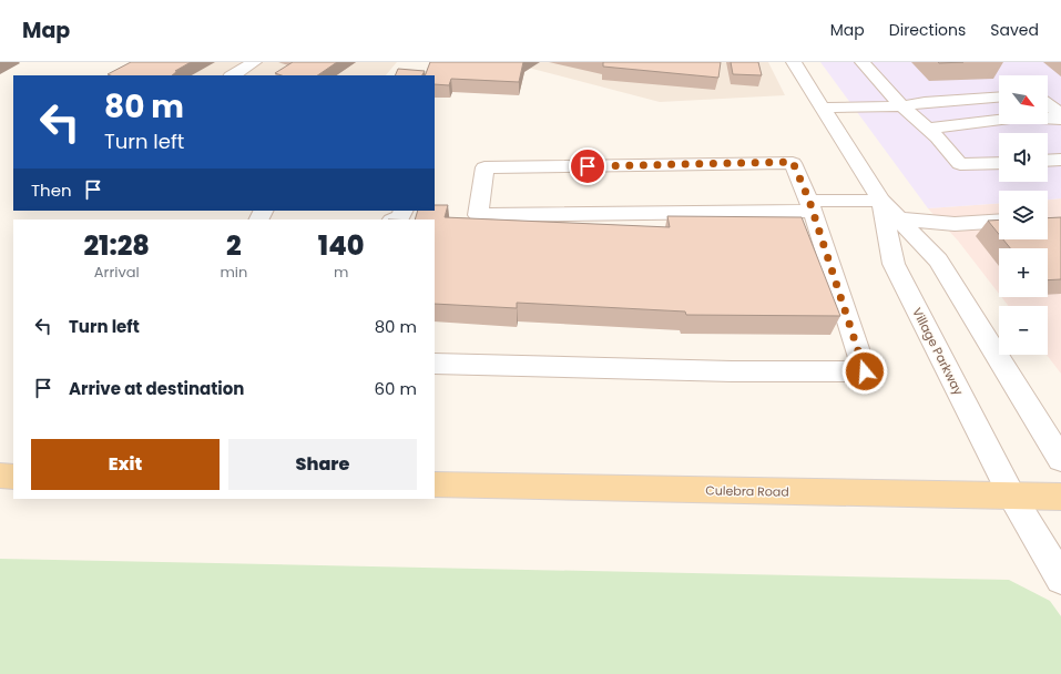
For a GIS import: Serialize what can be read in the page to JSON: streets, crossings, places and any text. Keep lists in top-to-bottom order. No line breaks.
{"streets":{"main road":["Culebra Road"],"street":["Village Parkway"]},"crossings":[["Village Parkway","Culebra Road"]],"north":"bottom right","page":{"header":"Map","nav":["Map","Directions","Saved"],"map_buttons":["+","−"],"turn":["80 m","Turn left"],"then":"Then","eta":["21:28","Arrival","2","min","140","m"],"list":[{"name":"Turn left","value":"80 m"},{"name":"Arrive at destination","value":"60 m"}],"buttons":["Exit","Share"]}}
